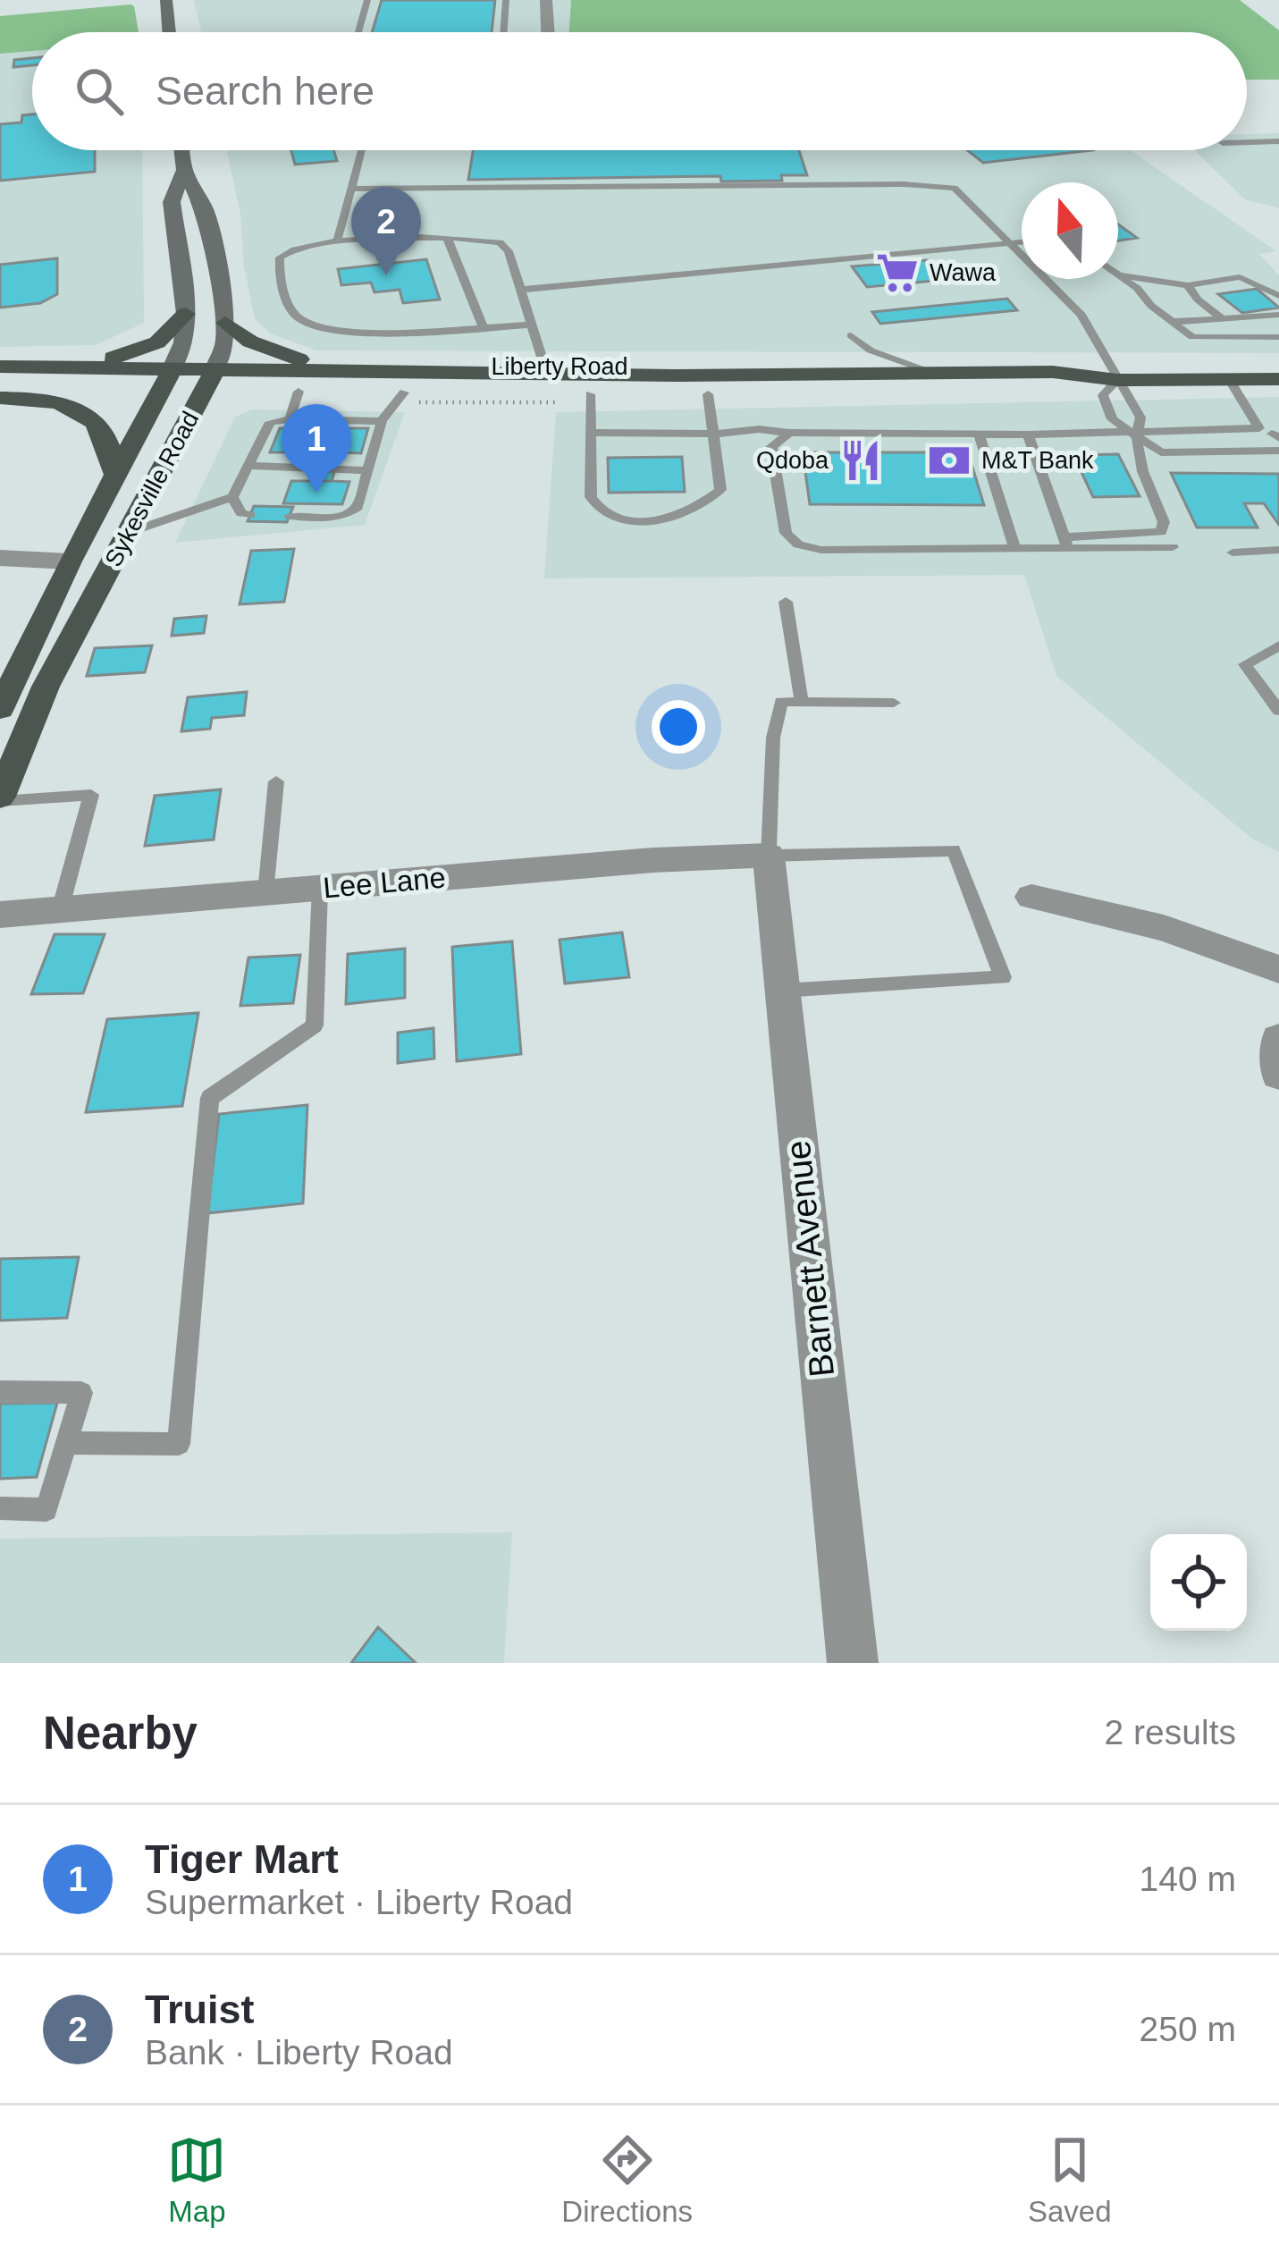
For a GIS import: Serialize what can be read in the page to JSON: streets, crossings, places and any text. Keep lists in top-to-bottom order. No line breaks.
{"streets":{"main road":["Liberty Road","Sykesville Road"],"street":["Lee Lane","Barnett Avenue"]},"crossings":[["Liberty Road","Sykesville Road"],["Lee Lane","Barnett Avenue"]],"places":{"supermarket":["Wawa"],"restaurant":["Qdoba"],"bank":["M&T Bank"]},"north":"top","page":{"search":"Search here","pins":["2","1"],"heading":["Nearby","2 results"],"list":[{"mark":"1","name":"Tiger Mart","note":"Supermarket · Liberty Road","value":"140 m"},{"mark":"2","name":"Truist","note":"Bank · Liberty Road","value":"250 m"}],"nav":["Map","Directions","Saved"]}}
